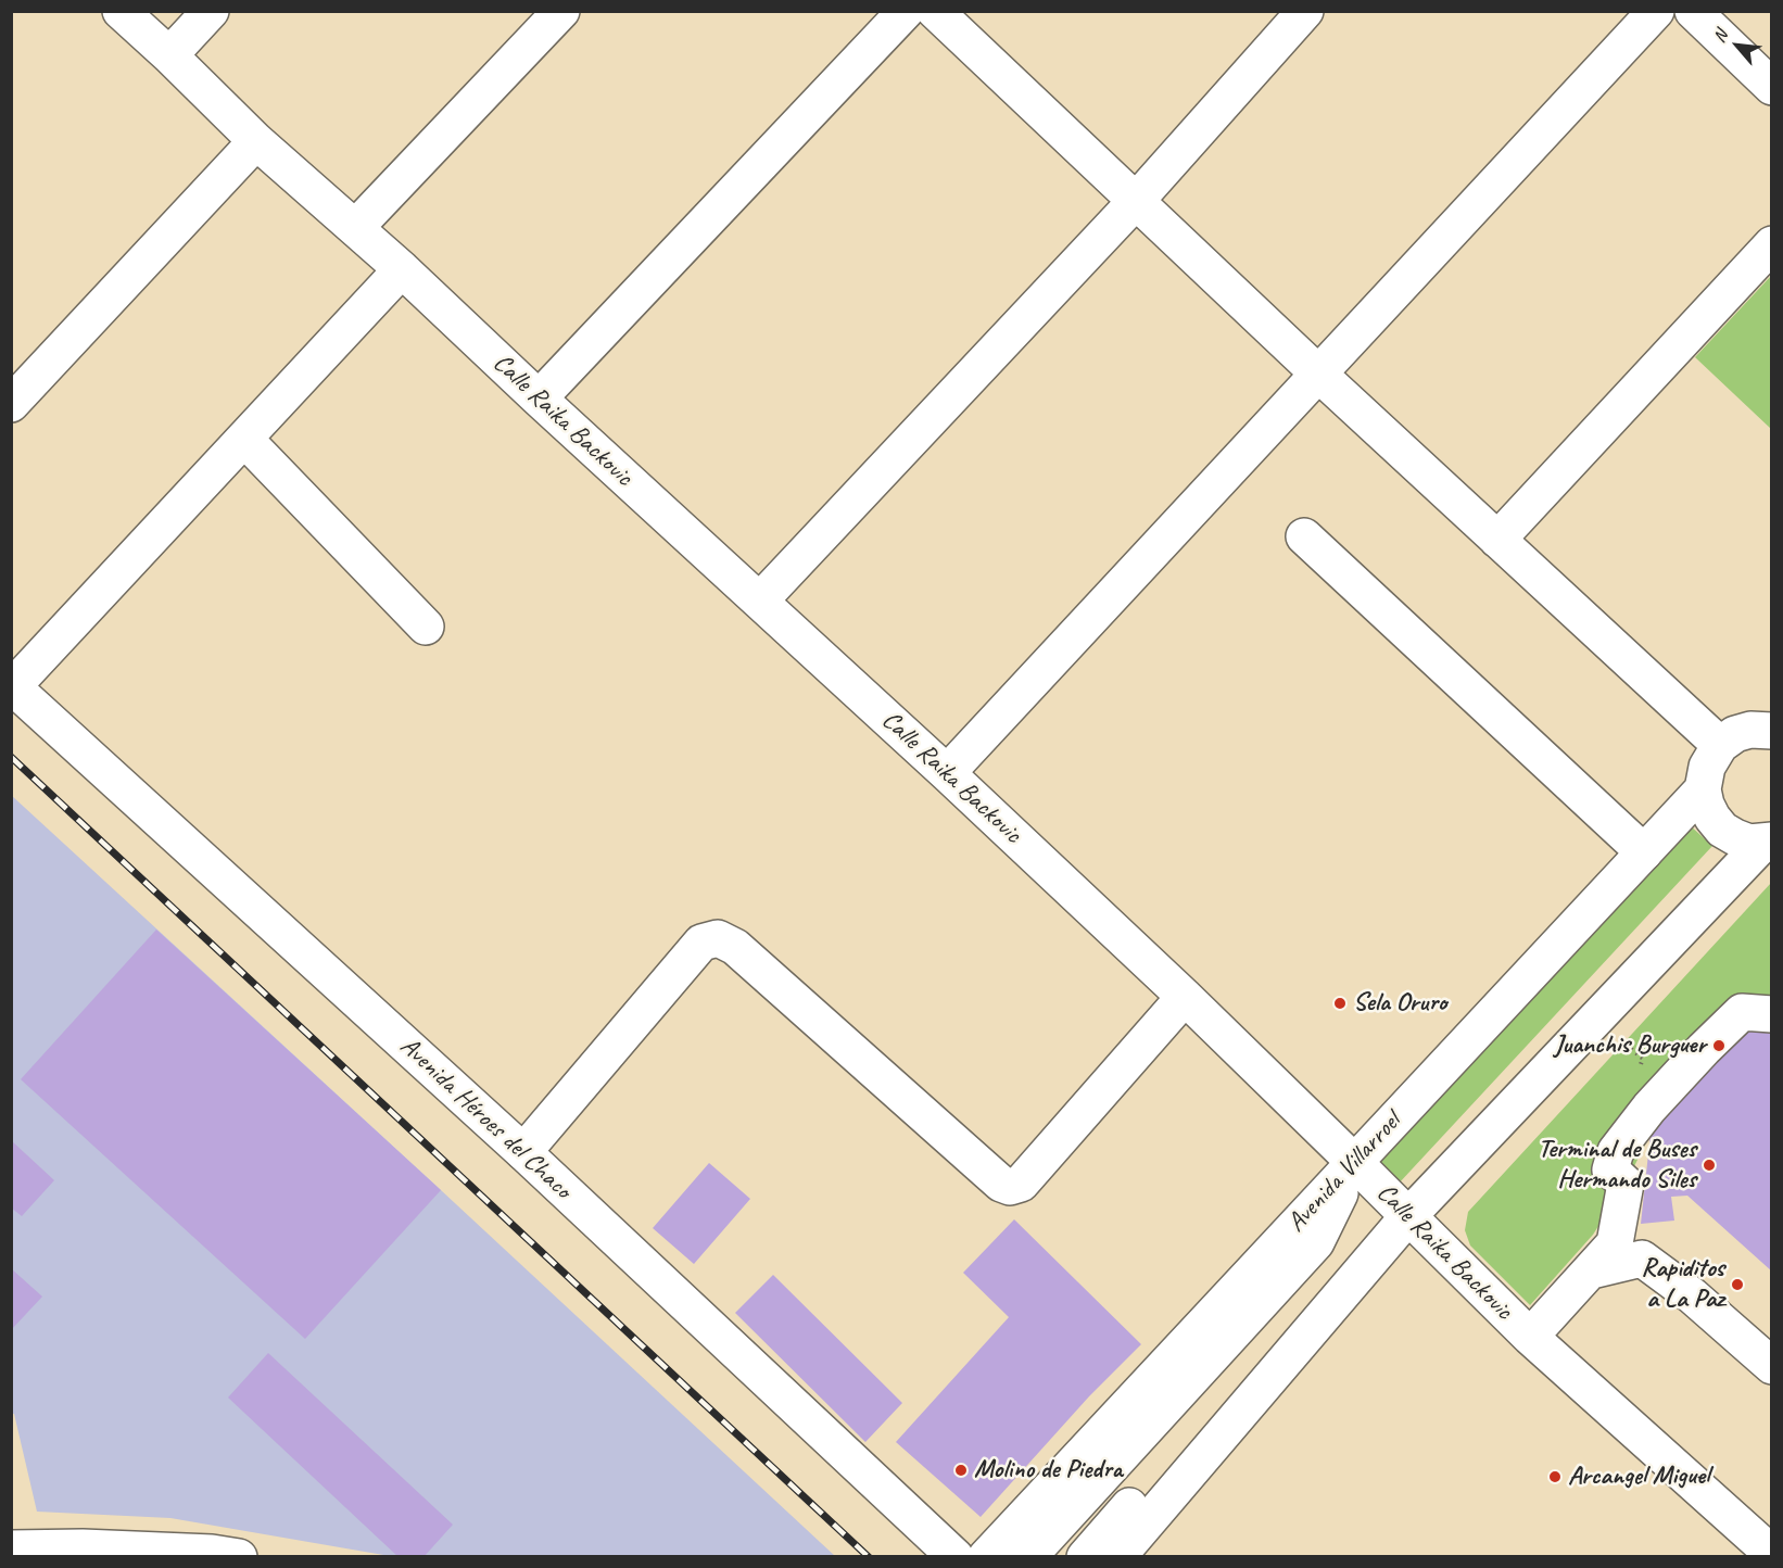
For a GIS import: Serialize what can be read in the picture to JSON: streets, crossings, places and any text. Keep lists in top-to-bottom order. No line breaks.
{"streets":{"street":["Calle Raika Backovic","Avenida Héroes del Chaco","Avenida Villarroel"]},"crossings":[["Calle Raika Backovic","Avenida Villarroel"]],"places":["Sela Oruro","Juanchis Burguer","Terminal de Buses Hermando Siles","Rapiditos a La Paz","Molino de Piedra","Arcangel Miguel"],"north":"top left"}
